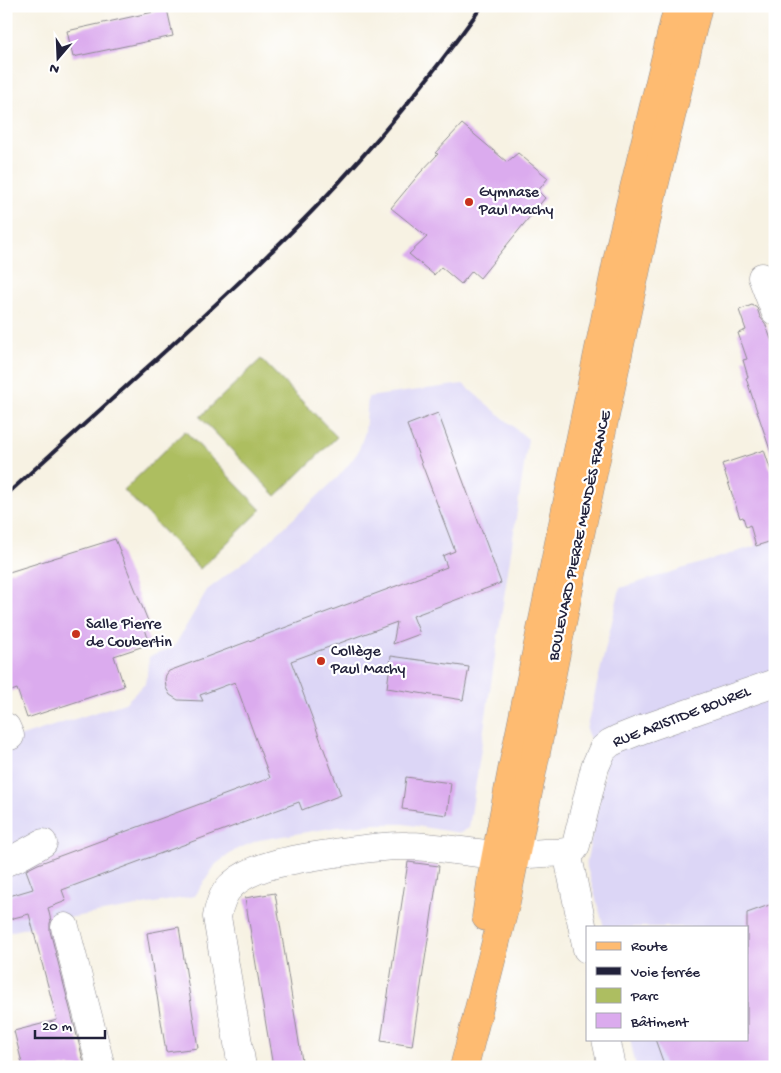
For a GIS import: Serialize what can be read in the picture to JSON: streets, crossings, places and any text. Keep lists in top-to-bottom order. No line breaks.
{"streets":{"main road":["BOULEVARD PIERRE MENDÈS FRANCE"],"street":["RUE ARISTIDE BOUREL"]},"places":["Gymnase Paul Machy","Salle Pierre de Coubertin","Collège Paul Machy"],"legend":["Route","Voie ferrée","Parc","Bâtiment"],"scale_bar":"20 m","north":"bottom"}
